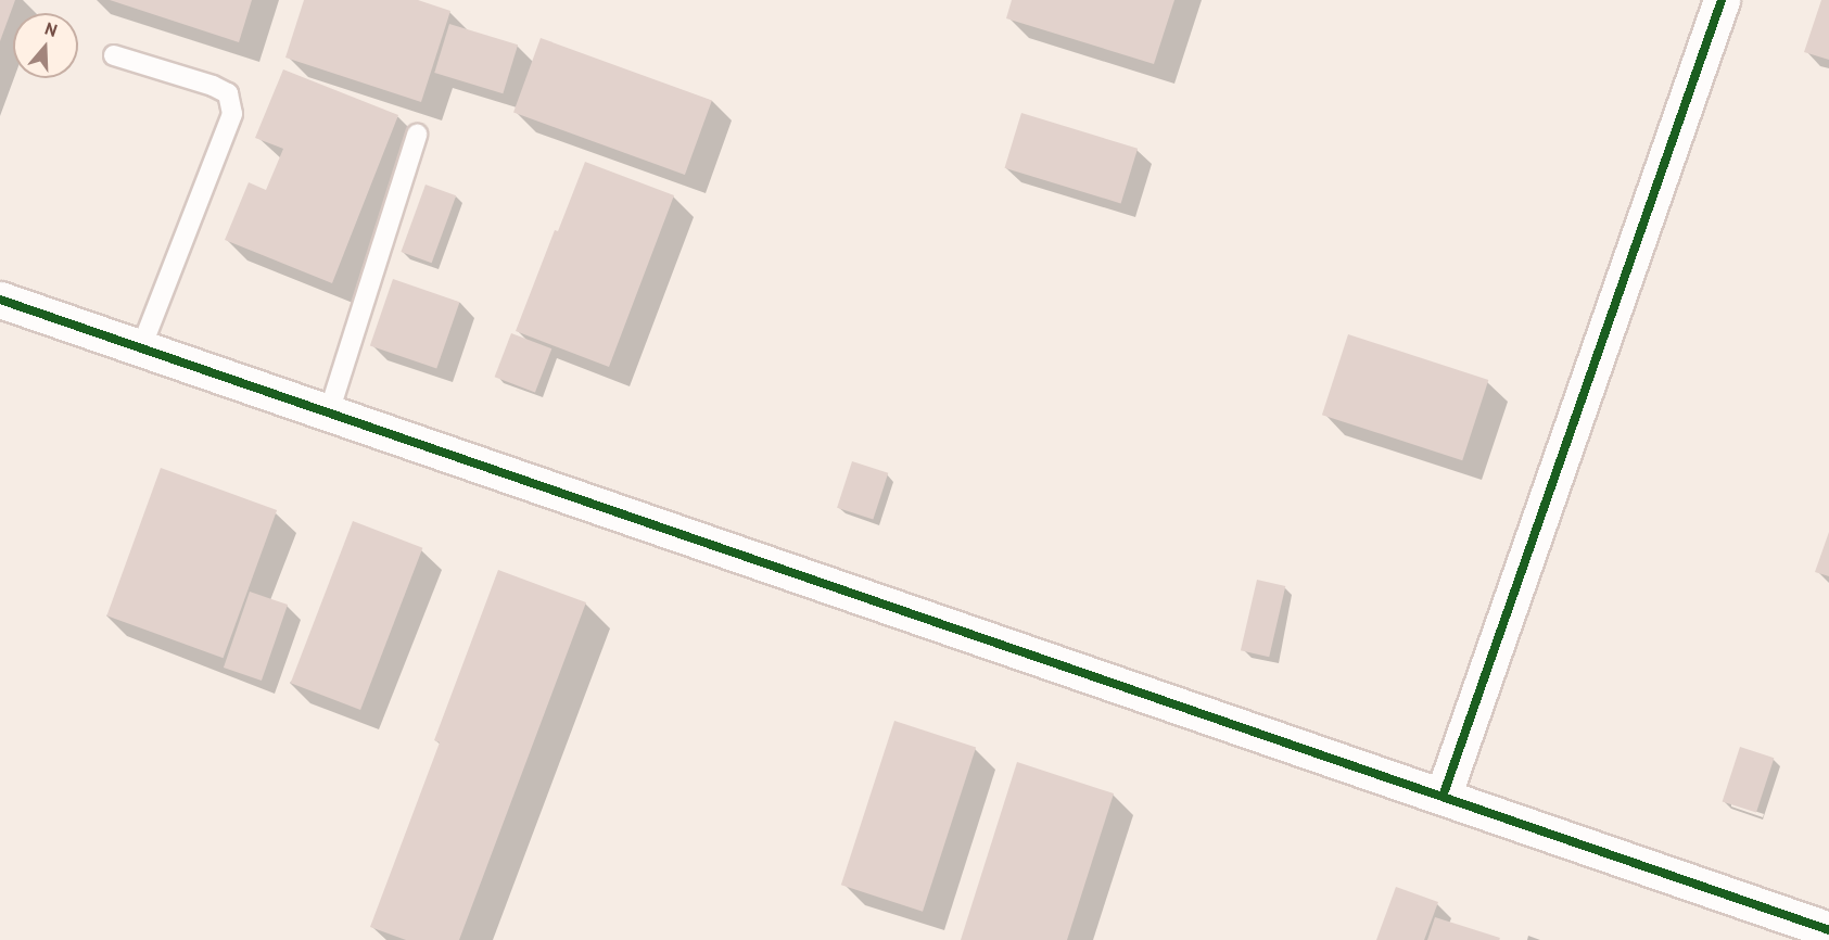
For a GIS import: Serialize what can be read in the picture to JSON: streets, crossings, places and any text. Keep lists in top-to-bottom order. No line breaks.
{"north":"top"}
